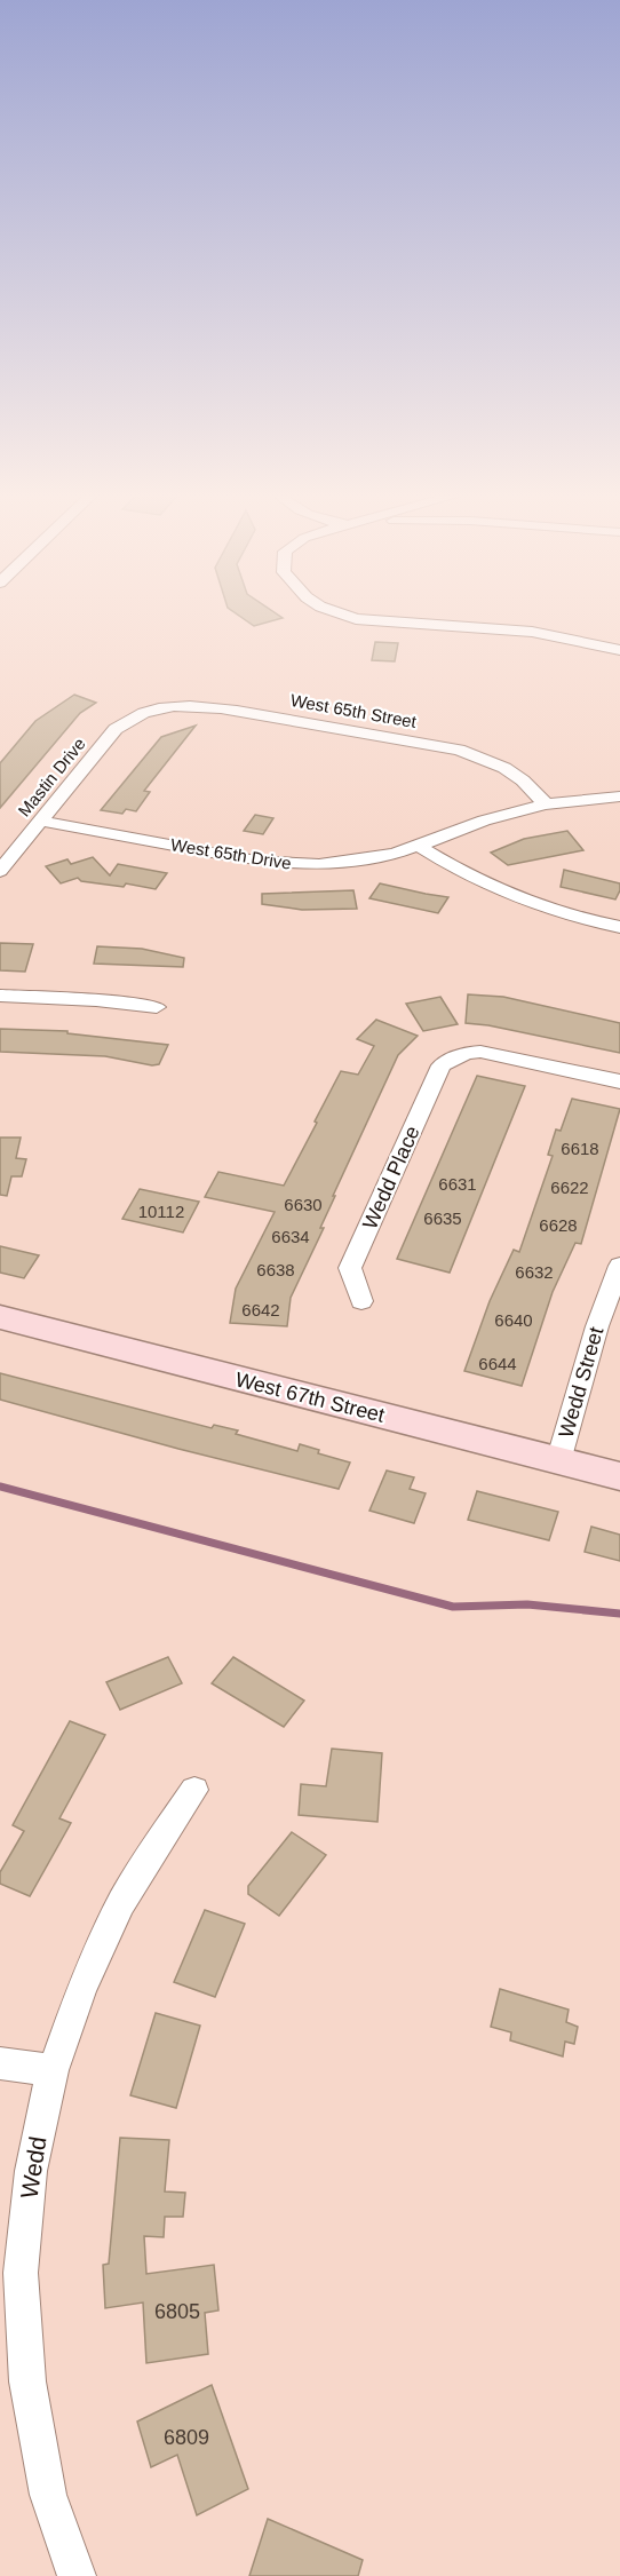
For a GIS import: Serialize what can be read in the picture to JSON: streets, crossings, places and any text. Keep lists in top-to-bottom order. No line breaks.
{"streets":{"street":["West 65th Street","Mastin Drive","West 65th Drive","Wedd Place","Wedd Street","West 67th Street","Wedd"]},"crossings":[["West 65th Street","Mastin Drive"],["West 65th Street","West 65th Drive"],["Mastin Drive","West 65th Drive"],["Wedd Street","West 67th Street"]],"house_numbers":["6618","6631","6622","6630","10112","6635","6628","6634","6638","6632","6642","6640","6644","6805","6809"]}
